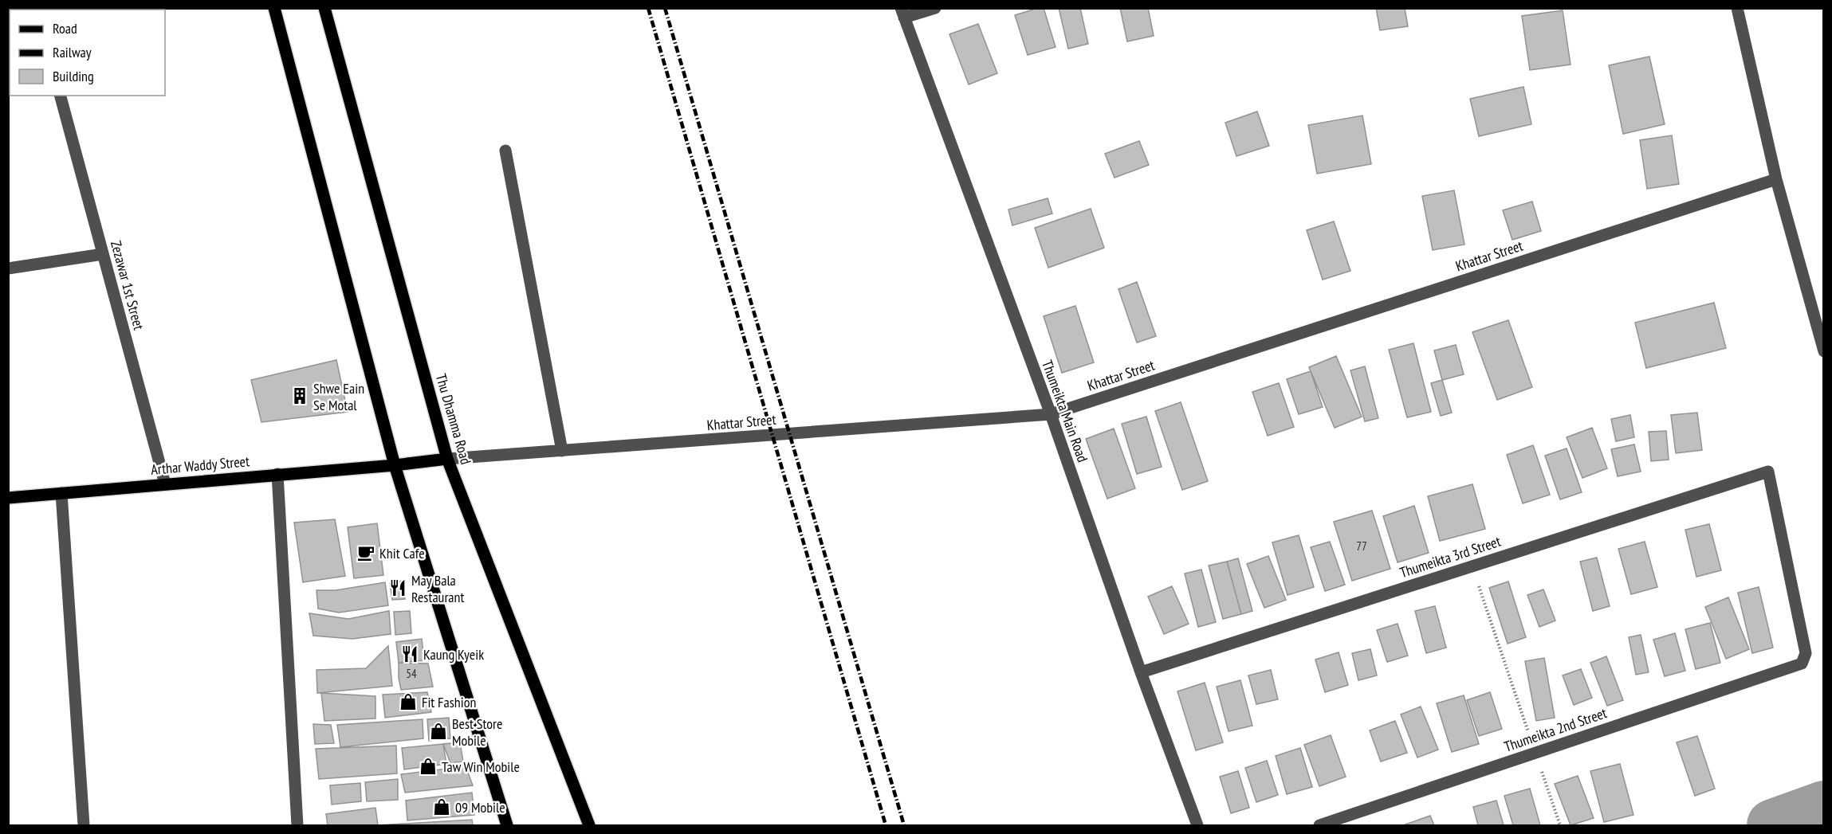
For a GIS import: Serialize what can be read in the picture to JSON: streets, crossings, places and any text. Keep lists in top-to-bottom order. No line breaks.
{"streets":{"main road":["Thu Dhamma Road","Arthar Waddy Street"],"street":["Khattar Street","Zezawar 1st Street","Thumeikta Main Road","Thumeikta 3rd Street","Thumeikta 2nd Street"]},"crossings":[["Khattar Street","Thumeikta Main Road"],["Khattar Street","Thu Dhamma Road"],["Khattar Street","Arthar Waddy Street"],["Zezawar 1st Street","Arthar Waddy Street"],["Thumeikta Main Road","Thumeikta 3rd Street"],["Thu Dhamma Road","Arthar Waddy Street"],["Thumeikta 3rd Street","Thumeikta 2nd Street"]],"places":{"building":["Shwe Eain Se Motal"],"cafe":["Khit Cafe"],"restaurant":["May Bala Restaurant","Kaung Kyeik"],"shop":["Fit Fashion","Best Store Mobile","Taw Win Mobile","09 Mobile"]},"house_numbers":["77","54"],"legend":["Road","Railway","Building"]}
